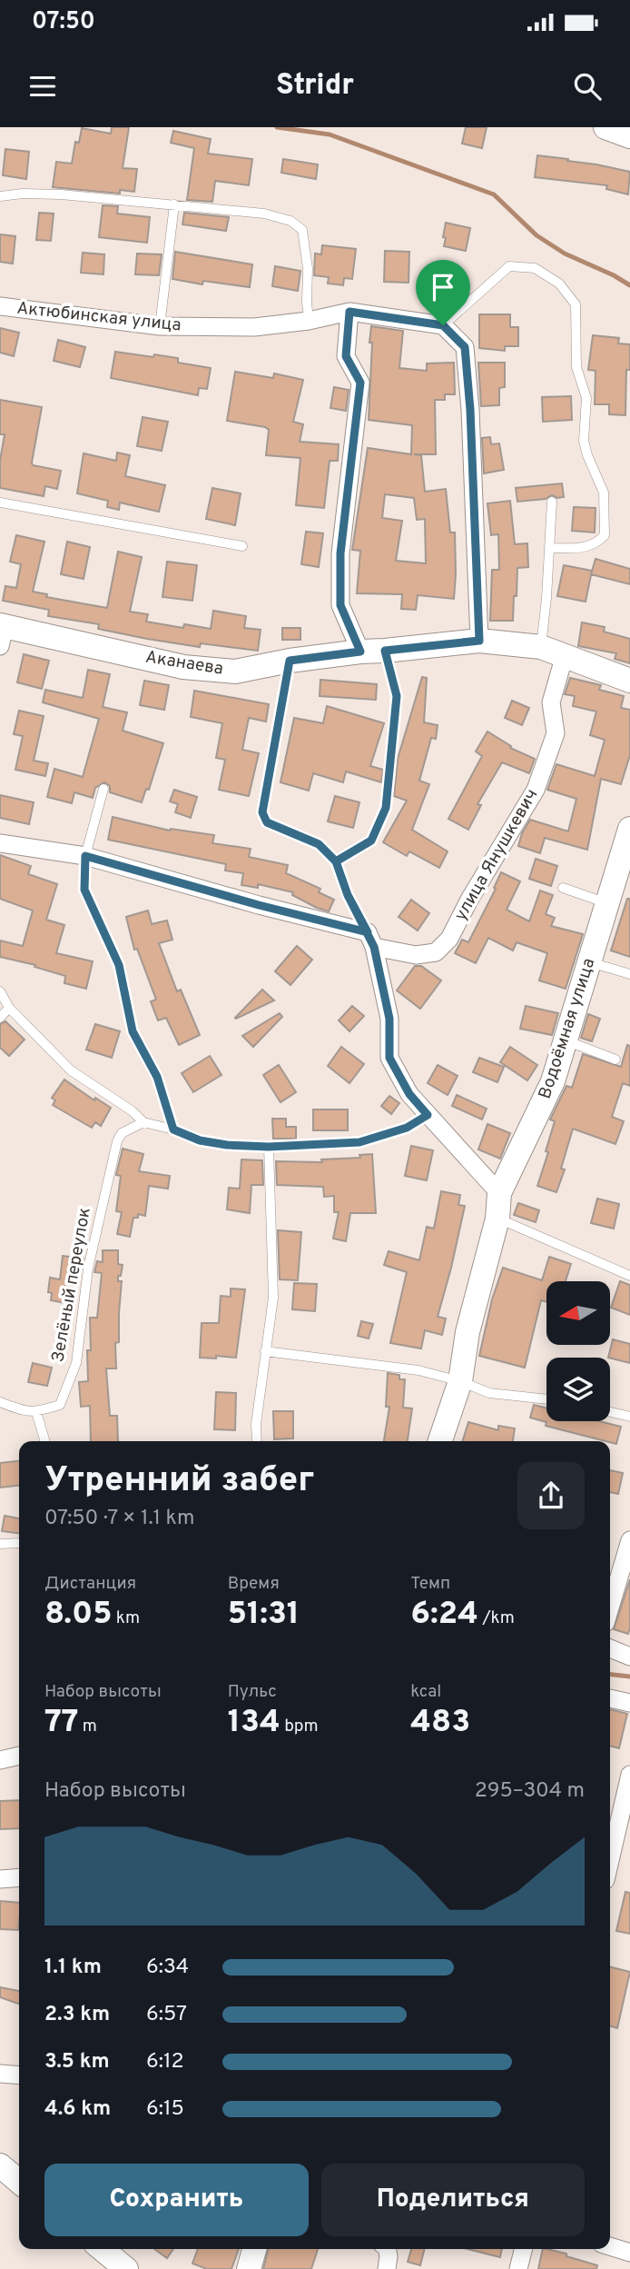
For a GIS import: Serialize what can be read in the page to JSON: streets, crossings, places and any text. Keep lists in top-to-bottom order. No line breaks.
{"streets":{"street":["Актюбинская улица","Аканаева","улица Янушкевич","Водоёмная улица"],"lane":["Зелёный переулок"]},"crossings":[["Аканаева","улица Янушкевич"]],"north":"left","page":{"status":"07:50","header":"Stridr","heading":["Утренний забег","07:50 · 7 × 1.1 km"],"stats":[["Дистанция","8.05 km"],["Время","51:31"],["Темп","6:24 /km"],["Набор высоты","77 m"],["Пульс","134 bpm"],["kcal","483"]],"chart":["Набор высоты","295–304 m"],"list":[{"name":"1.1 km","note":"6:34"},{"name":"2.3 km","note":"6:57"},{"name":"3.5 km","note":"6:12"},{"name":"4.6 km","note":"6:15"}],"buttons":["Сохранить","Поделиться"]}}
